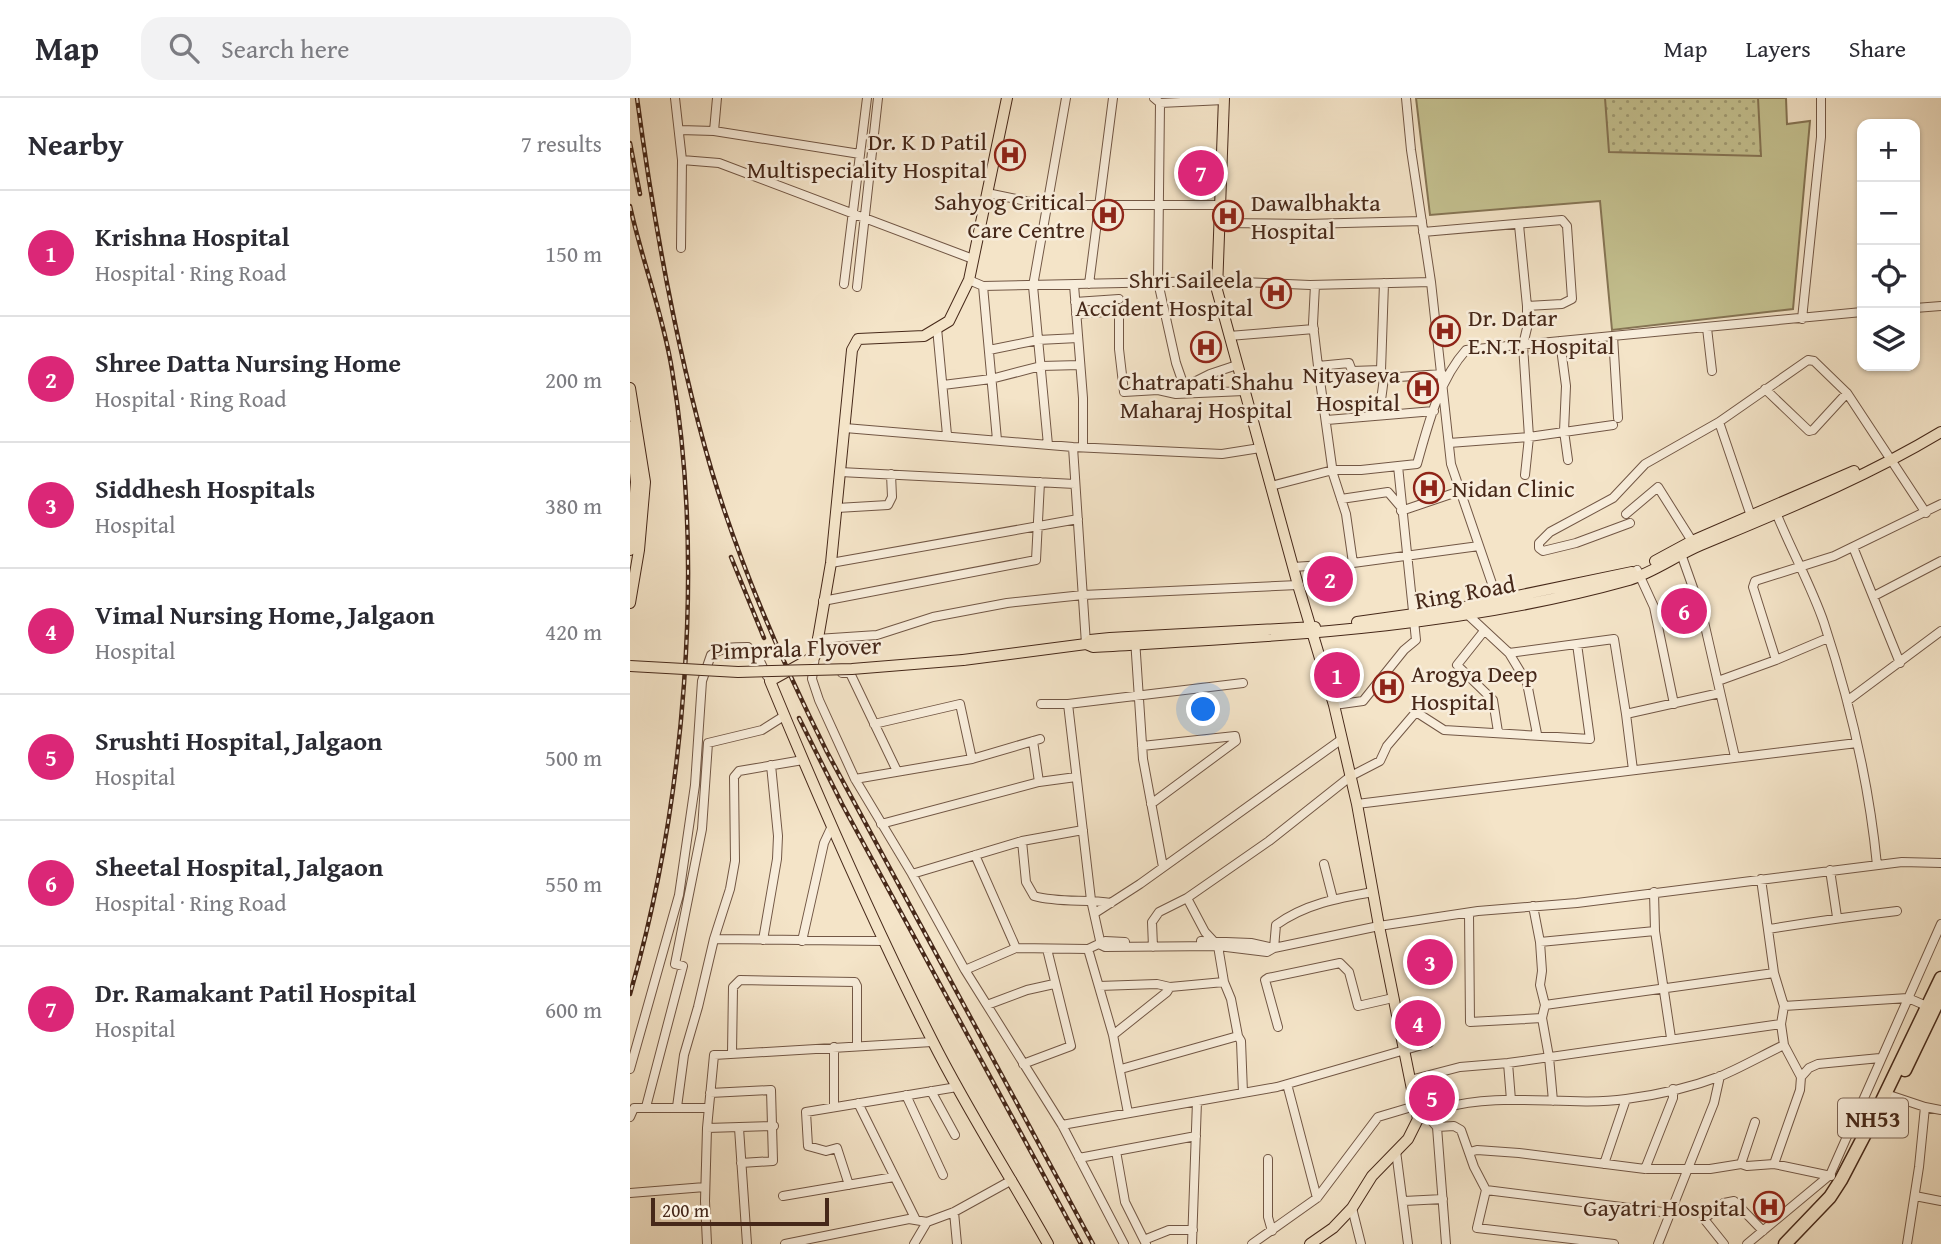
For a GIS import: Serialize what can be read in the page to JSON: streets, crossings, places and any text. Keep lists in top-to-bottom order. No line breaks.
{"streets":{"highway":["NH53"],"main road":["Ring Road","Pimprala Flyover"]},"crossings":[["Ring Road","Pimprala Flyover"]],"places":{"hospital":["Dr. K D Patil Multispeciality Hospital","Sahyog Critical Care Centre","Dawalbhakta Hospital","Shri Saileela Accident Hospital","Dr. Datar E.N.T. Hospital","Chatrapati Shahu Maharaj Hospital","Nityaseva Hospital","Nidan Clinic","Arogya Deep Hospital","Gayatri Hospital"]},"scale_bar":"200 m","page":{"header":"Map","search":"Search here","nav":["Map","Layers","Share"],"heading":["Nearby","7 results"],"map_buttons":["+","−"],"pins":["7","2","6","1","3","4","5"],"list":[{"mark":"1","name":"Krishna Hospital","note":"Hospital · Ring Road","value":"150 m"},{"mark":"2","name":"Shree Datta Nursing Home","note":"Hospital · Ring Road","value":"200 m"},{"mark":"3","name":"Siddhesh Hospitals","note":"Hospital","value":"380 m"},{"mark":"4","name":"Vimal Nursing Home, Jalgaon","note":"Hospital","value":"420 m"},{"mark":"5","name":"Srushti Hospital, Jalgaon","note":"Hospital","value":"500 m"},{"mark":"6","name":"Sheetal Hospital, Jalgaon","note":"Hospital · Ring Road","value":"550 m"},{"mark":"7","name":"Dr. Ramakant Patil Hospital","note":"Hospital","value":"600 m"}],"scale":"200 m"}}
